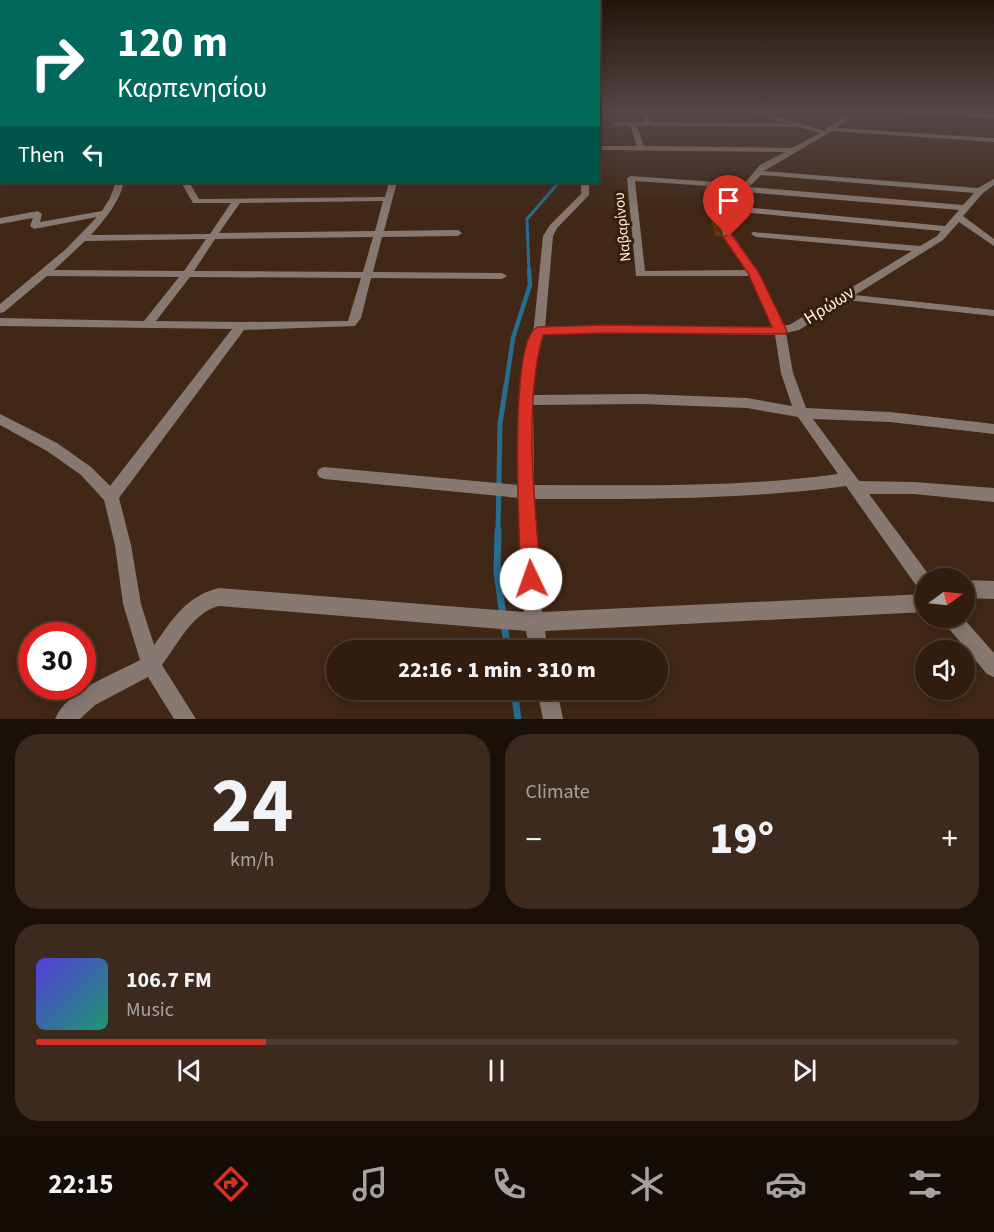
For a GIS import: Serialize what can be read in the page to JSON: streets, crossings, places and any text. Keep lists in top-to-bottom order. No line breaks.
{"streets":{"street":["Ναβαρίνου","Ηρώων"]},"north":"right","page":{"turn":["120 m","Καρπενησίου"],"then":"Then","limit":"30","trip":"22:16 · 1 min · 310 m","tile":[["24","km/h"],"Climate"],"heat":["−","19°","+"],"song":["106.7 FM","Music"],"tabs":"22:15"}}
